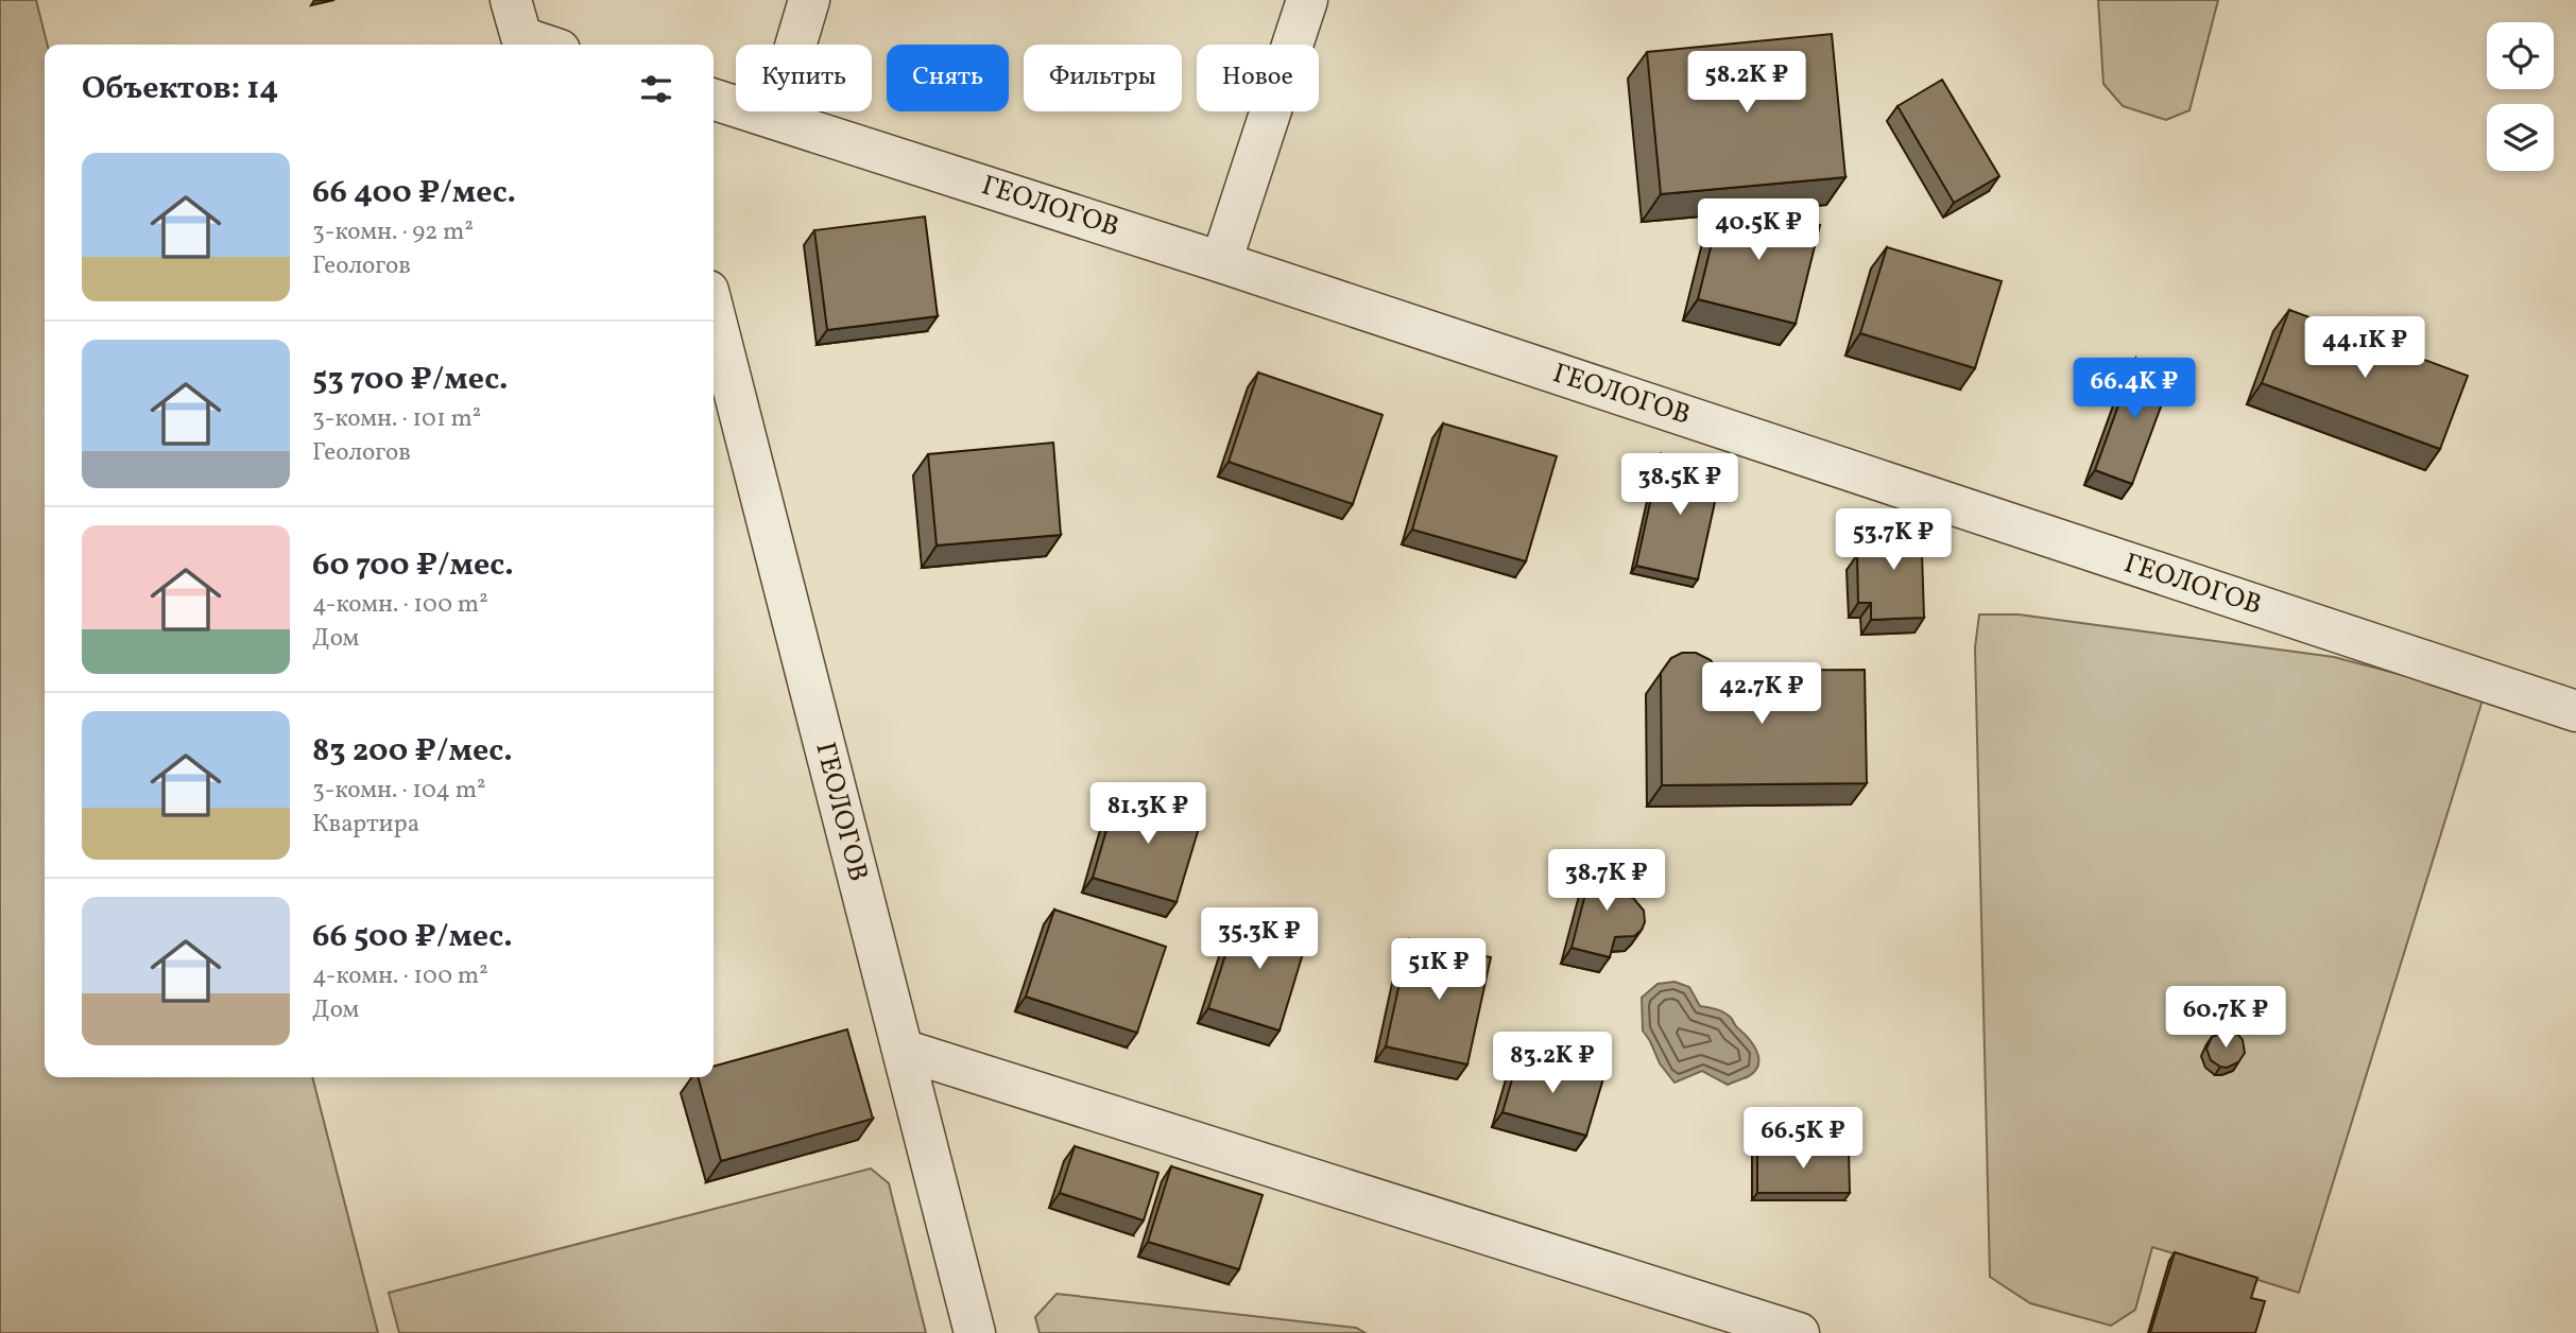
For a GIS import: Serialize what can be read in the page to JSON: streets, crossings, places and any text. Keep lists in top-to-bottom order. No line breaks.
{"streets":{"street":["ГЕОЛОГОВ"]},"page":{"chip":["Купить","Снять","Фильтры","Новое"],"heading":"Объектов: 14","price":["58.2K ₽","40.5K ₽","44.1K ₽","66.4K ₽","38.5K ₽","53.7K ₽","42.7K ₽","81.3K ₽","38.7K ₽","35.3K ₽","51K ₽","60.7K ₽","83.2K ₽","66.5K ₽"],"list":[{"name":"66 400 ₽/мес.","note":"3-комн. · 92 m² · Геологов"},{"name":"53 700 ₽/мес.","note":"3-комн. · 101 m² · Геологов"},{"name":"60 700 ₽/мес.","note":"4-комн. · 100 m² · Дом"},{"name":"83 200 ₽/мес.","note":"3-комн. · 104 m² · Квартира"},{"name":"66 500 ₽/мес.","note":"4-комн. · 100 m² · Дом"}]}}
